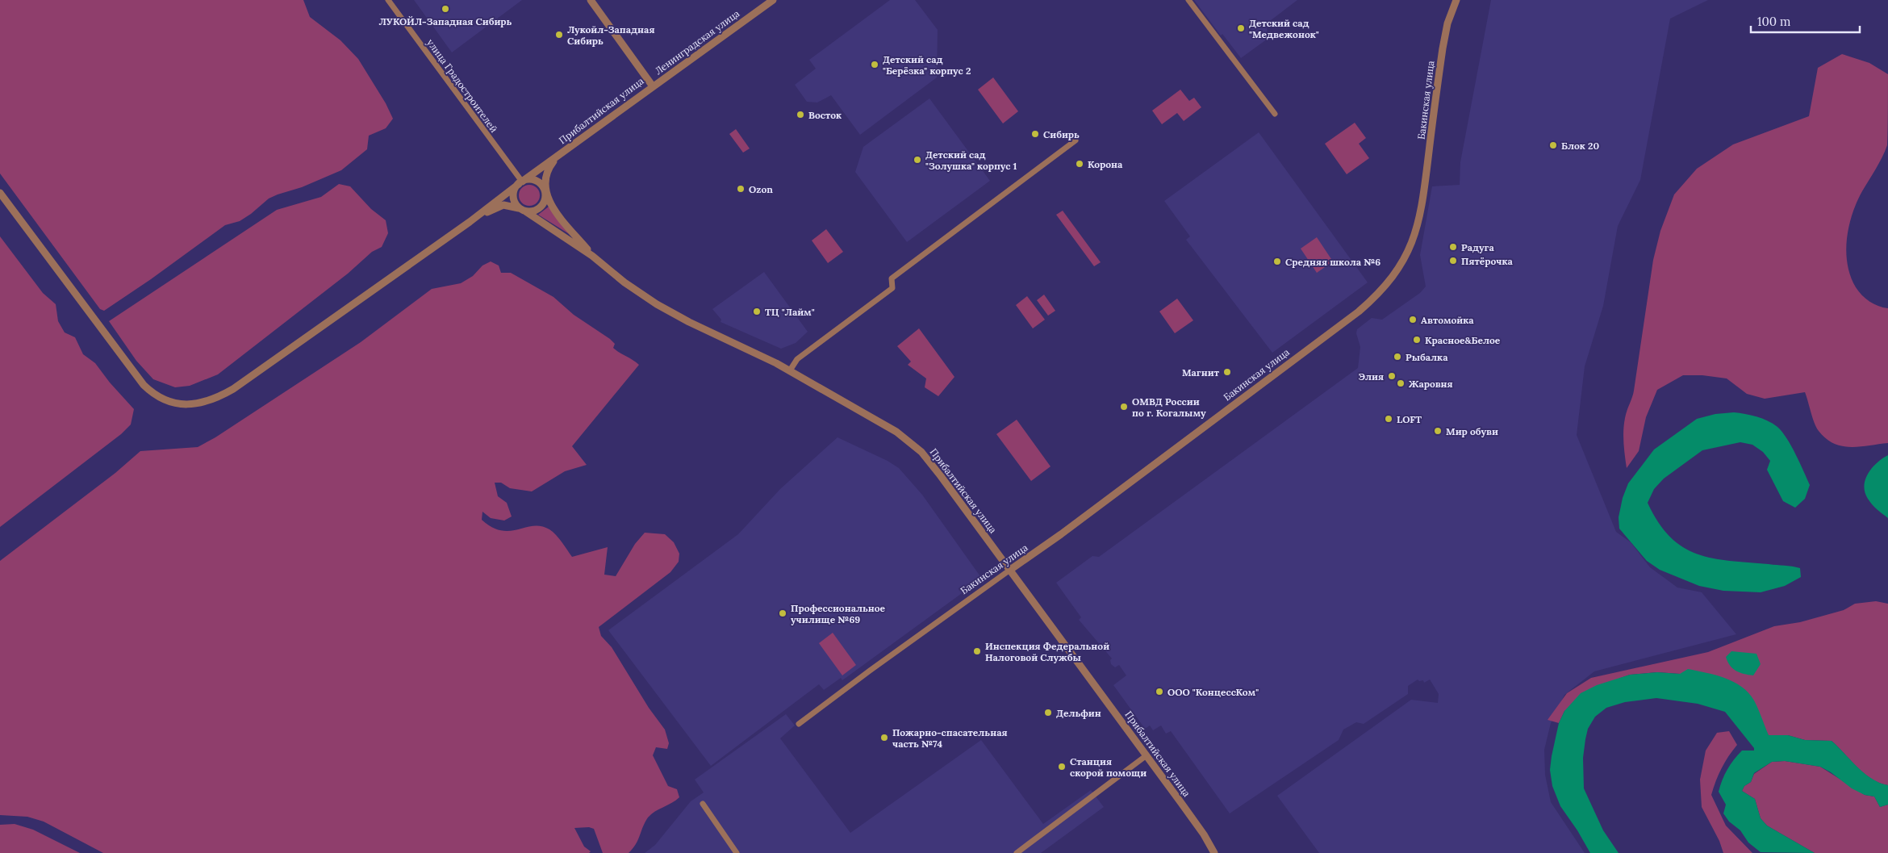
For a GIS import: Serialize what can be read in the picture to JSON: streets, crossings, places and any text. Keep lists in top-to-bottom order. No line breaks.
{"streets":{"street":["Ленинградская улица","улица Градостроителей","Бакинская улица","Прибалтийская улица"]},"crossings":[["Ленинградская улица","Прибалтийская улица"],["улица Градостроителей","Прибалтийская улица"],["Бакинская улица","Прибалтийская улица"]],"places":["ЛУКОЙЛ-Западная Сибирь","Детский сад \"Медвежонок\"","Лукойл-Западная Сибирь","Детский сад \"Берёзка\" корпус 2","Восток","Сибирь","Блок 20","Детский сад \"Золушка\" корпус 1","Корона","Ozon","Радуга","Пятёрочка","Средняя школа №6","ТЦ \"Лайм\"","Автомойка","Красное&Белое","Рыбалка","Магнит","Элия","Жаровня","ОМВД России по г. Когалыму","LOFT","Мир обуви","Профессиональное училище №69","Инспекция Федеральной Налоговой Службы","ООО \"КонцессКом\"","Дельфин","Пожарно-спасательная часть №74","Станция скорой помощи"],"scale_bar":"100 m"}
